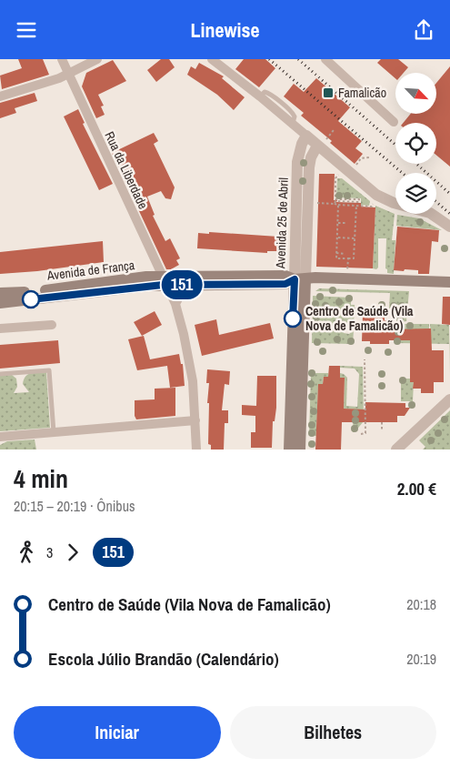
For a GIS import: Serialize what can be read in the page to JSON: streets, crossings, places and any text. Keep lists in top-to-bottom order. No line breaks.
{"streets":{"main road":["Avenida 25 de Abril","Avenida de França"],"street":["Rua da Liberdade"]},"crossings":[["Rua da Liberdade","Avenida de França"],["Avenida 25 de Abril","Avenida de França"]],"places":{"transit":["Famalicão"],"other":["Centro de Saúde (Vila Nova de Famalicão)"]},"lines":["bus line 151"],"north":"bottom right","page":{"header":"Linewise","on_map":"151","heading":["4 min","20:15 – 20:19 · Ônibus","2.00 €"],"legs":["3","151"],"list":[{"name":"Centro de Saúde (Vila Nova de Famalicão)","value":"20:18"},{"name":"Escola Júlio Brandão (Calendário)","value":"20:19"}],"buttons":["Iniciar","Bilhetes"]}}
